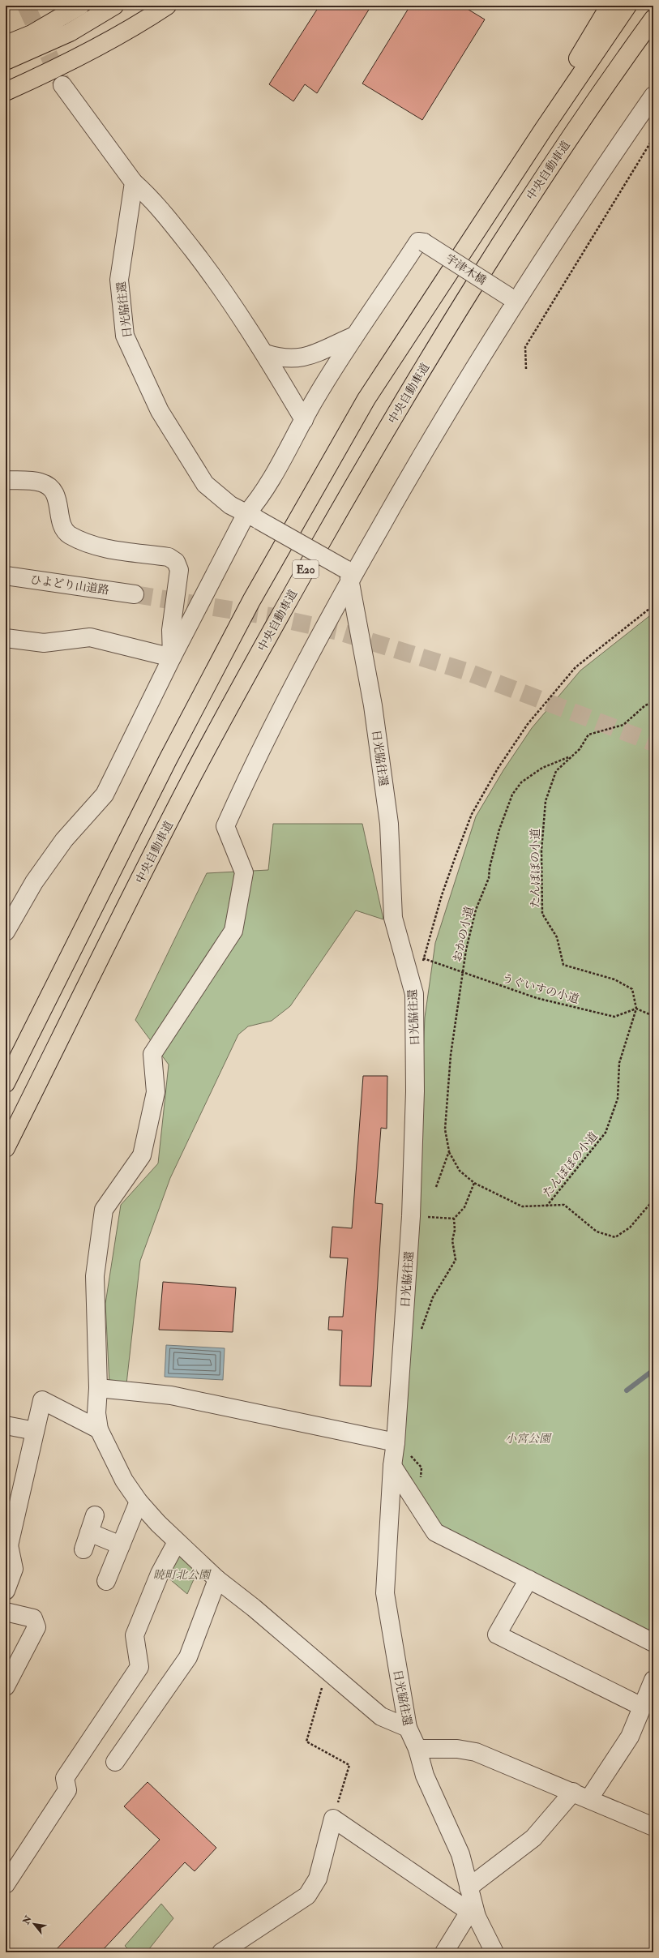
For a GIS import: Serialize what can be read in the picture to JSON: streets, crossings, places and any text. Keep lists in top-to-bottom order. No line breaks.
{"streets":{"highway":["中央自動車道","E20"],"street":["宇津木橋","日光脇往還","ひよどり山道路"],"path":["たんぽぽの小道","おかの小道","うぐいすの小道"]},"crossings":[["たんぽぽの小道","おかの小道"],["たんぽぽの小道","うぐいすの小道"],["おかの小道","うぐいすの小道"]],"parks":["小宮公園","暁町北公園"],"north":"top left"}
